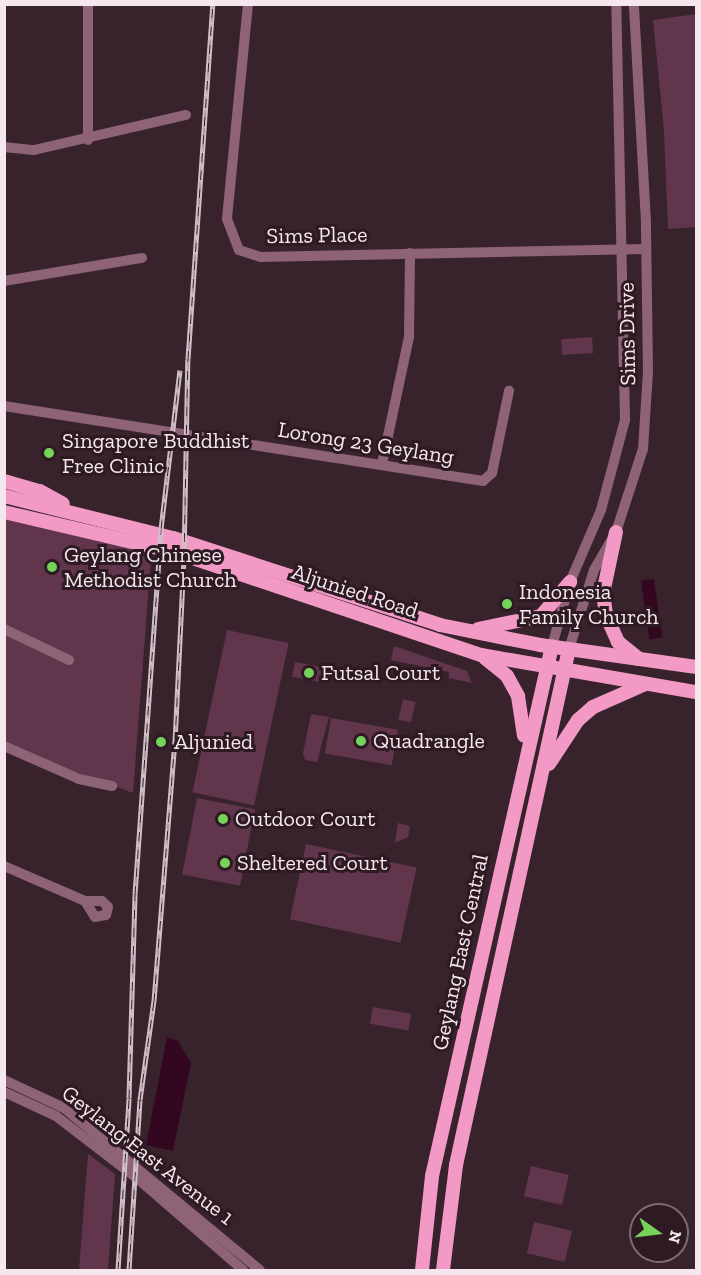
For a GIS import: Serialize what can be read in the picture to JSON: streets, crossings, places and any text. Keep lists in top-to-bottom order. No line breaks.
{"streets":{"main road":["Aljunied Road","Geylang East Central"],"street":["Sims Place","Sims Drive","Lorong 23 Geylang","Geylang East Avenue 1"]},"crossings":[["Sims Place","Sims Drive"],["Sims Drive","Aljunied Road"],["Sims Drive","Geylang East Central"],["Aljunied Road","Geylang East Central"]],"places":["Singapore Buddhist Free Clinic","Geylang Chinese Methodist Church","Indonesia Family Church","Futsal Court","Quadrangle","Aljunied","Outdoor Court","Sheltered Court"],"north":"right"}
